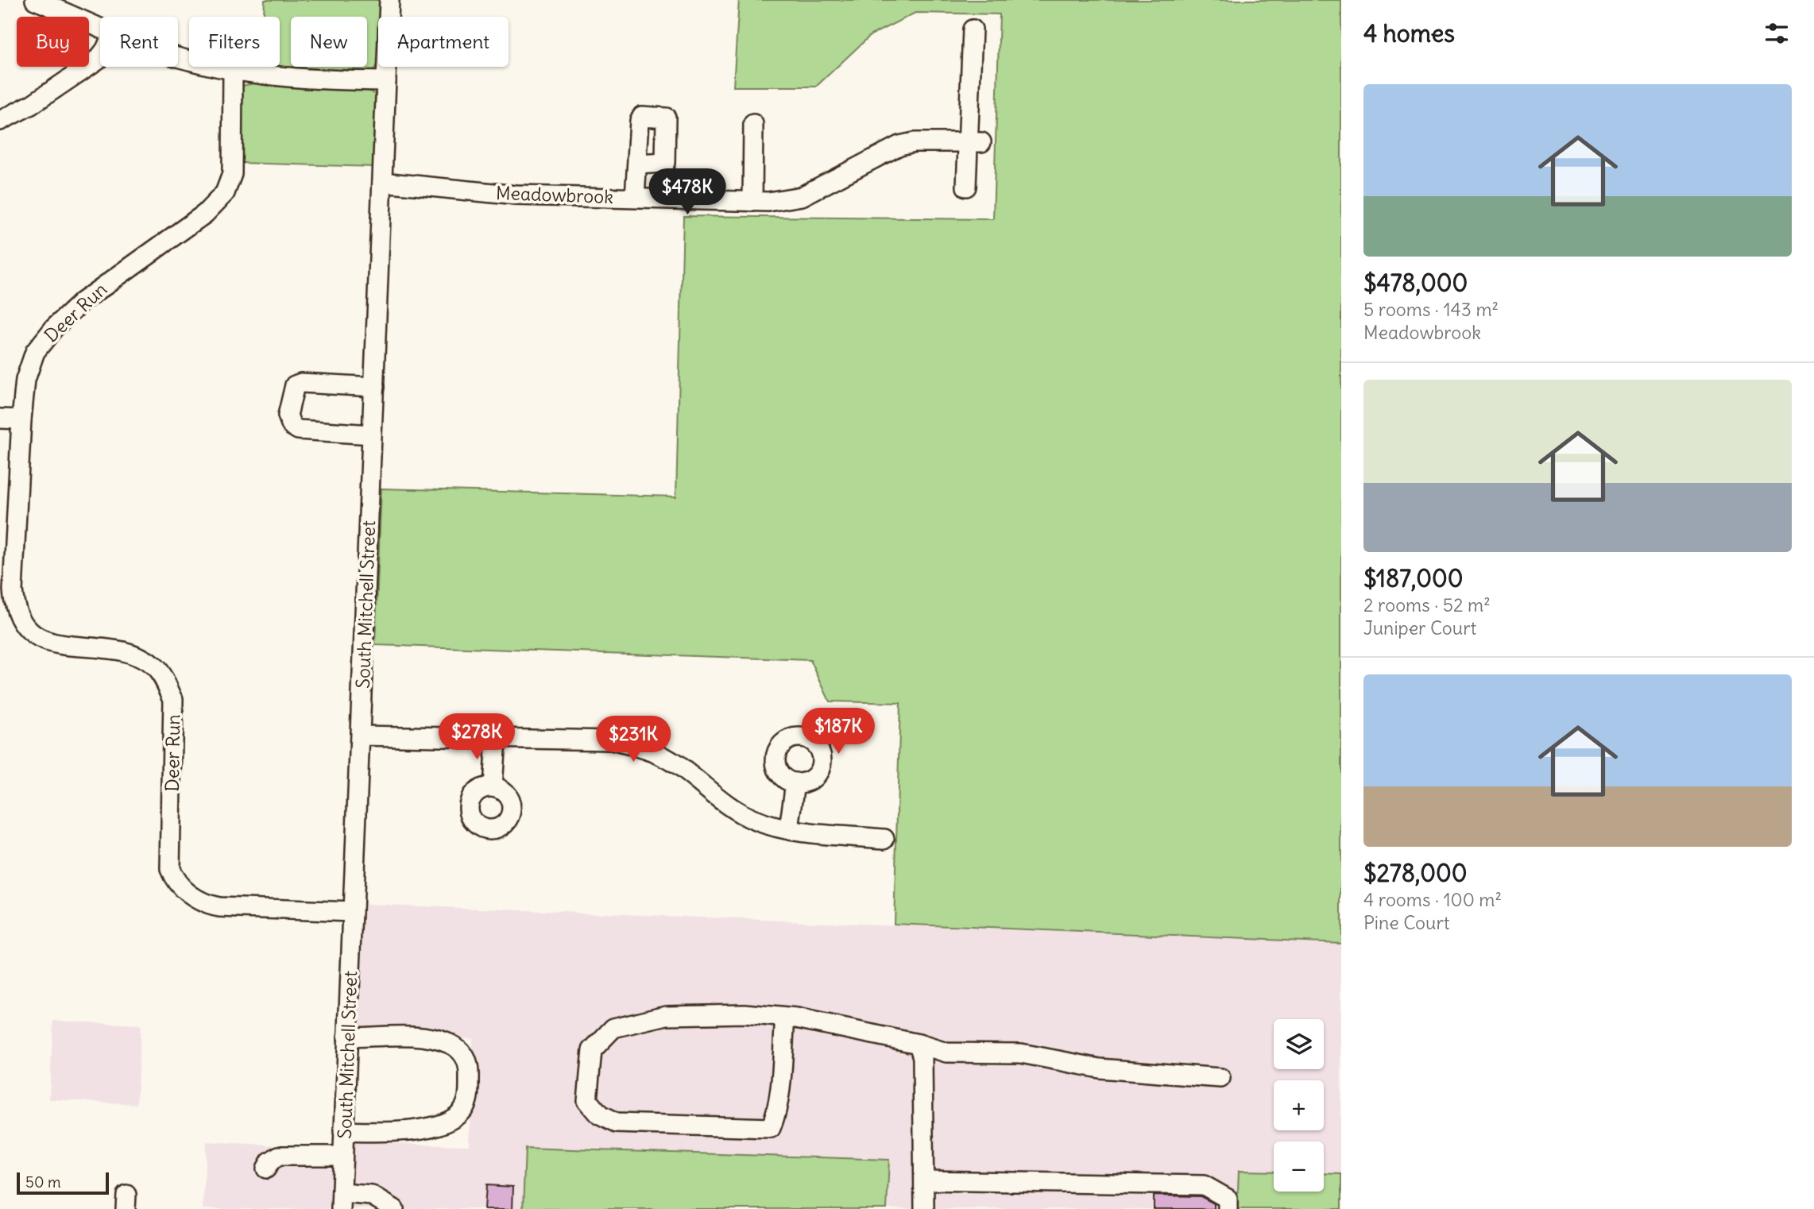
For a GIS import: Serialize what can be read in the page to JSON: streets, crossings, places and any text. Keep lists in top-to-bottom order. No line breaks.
{"streets":{"street":["Meadowbrook","Deer Run","South Mitchell Street"]},"crossings":[["Meadowbrook","South Mitchell Street"],["Deer Run","South Mitchell Street"]],"scale_bar":"50 m","page":{"heading":"4 homes","chip":["Buy","Rent","Filters","New","Apartment"],"list":[{"name":"$478,000","note":"5 rooms · 143 m² · Meadowbrook"},{"name":"$187,000","note":"2 rooms · 52 m² · Juniper Court"},{"name":"$278,000","note":"4 rooms · 100 m² · Pine Court"}],"price":["$478K","$187K","$278K","$231K"],"map_buttons":["+","−"],"scale":"50 m"}}
